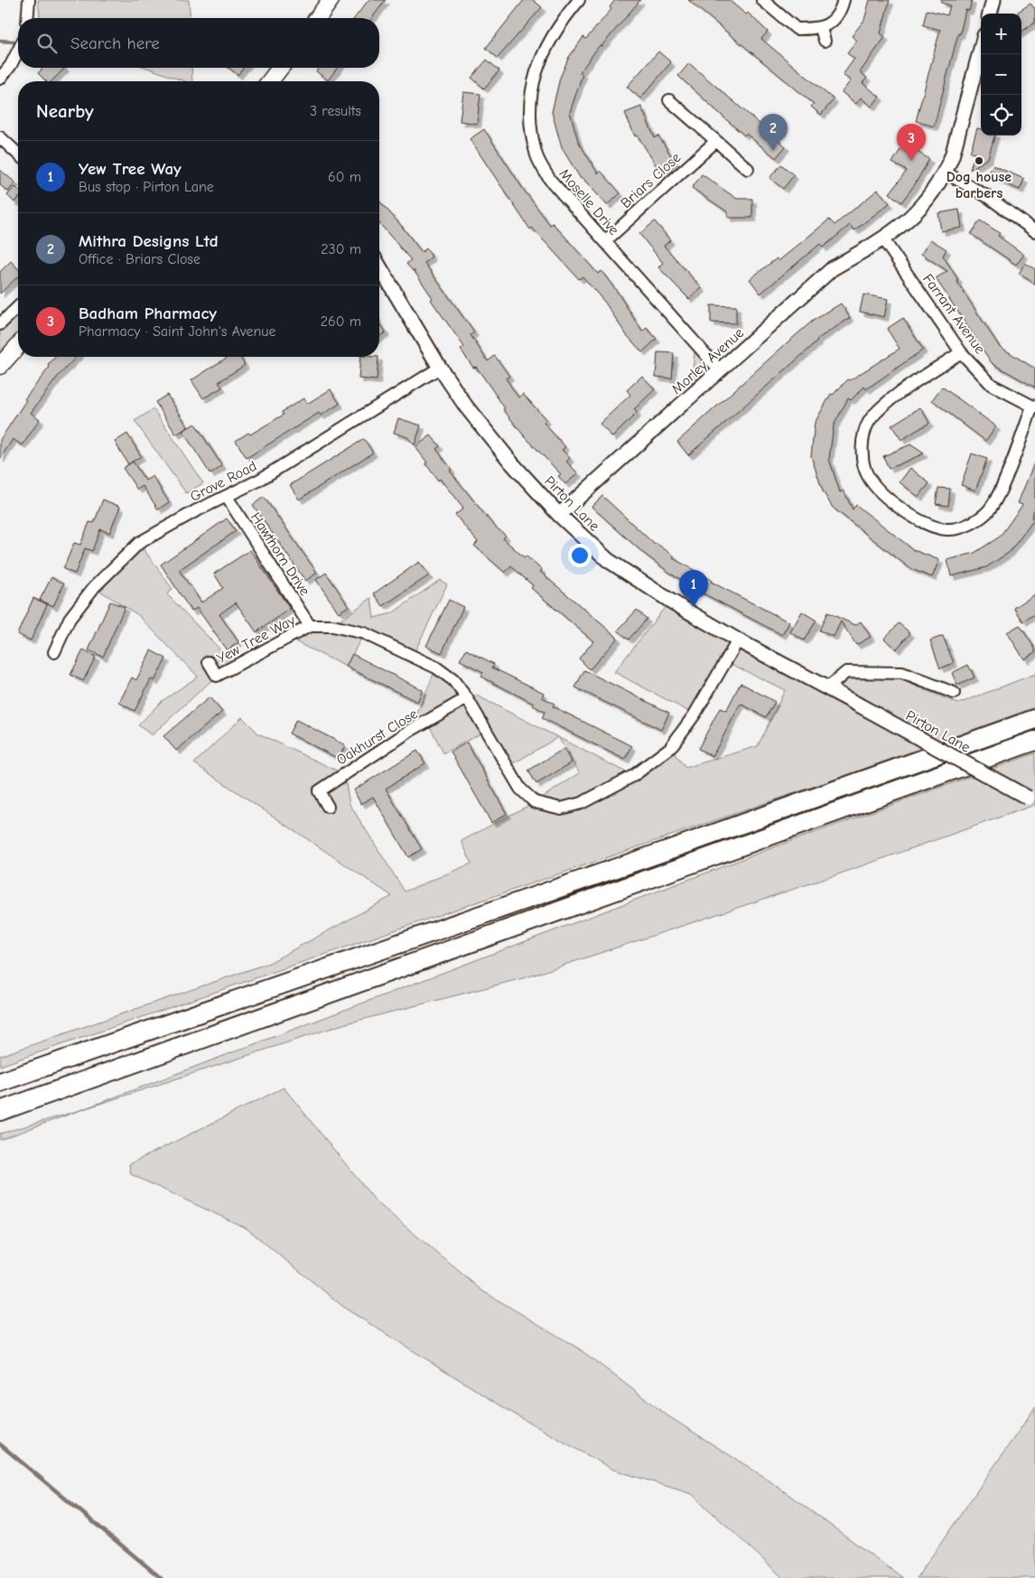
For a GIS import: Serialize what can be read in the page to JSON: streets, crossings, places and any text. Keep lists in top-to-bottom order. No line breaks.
{"streets":{"street":["Briars Close","Moselle Drive","Farrant Avenue","Morley Avenue","Grove Road","Pirton Lane","Hawthorn Drive","Yew Tree Way","Oakhurst Close"]},"crossings":[["Briars Close","Moselle Drive"],["Moselle Drive","Morley Avenue"],["Farrant Avenue","Morley Avenue"],["Morley Avenue","Pirton Lane"],["Grove Road","Pirton Lane"],["Grove Road","Hawthorn Drive"],["Pirton Lane","Yew Tree Way"],["Hawthorn Drive","Yew Tree Way"],["Yew Tree Way","Oakhurst Close"]],"places":["Dog house barbers"],"page":{"map_buttons":["+","−"],"search":"Search here","heading":["Nearby","3 results"],"pins":["2","3","1"],"list":[{"mark":"1","name":"Yew Tree Way","note":"Bus stop · Pirton Lane","value":"60 m"},{"mark":"2","name":"Mithra Designs Ltd","note":"Office · Briars Close","value":"230 m"},{"mark":"3","name":"Badham Pharmacy","note":"Pharmacy · Saint John's Avenue","value":"260 m"}]}}
